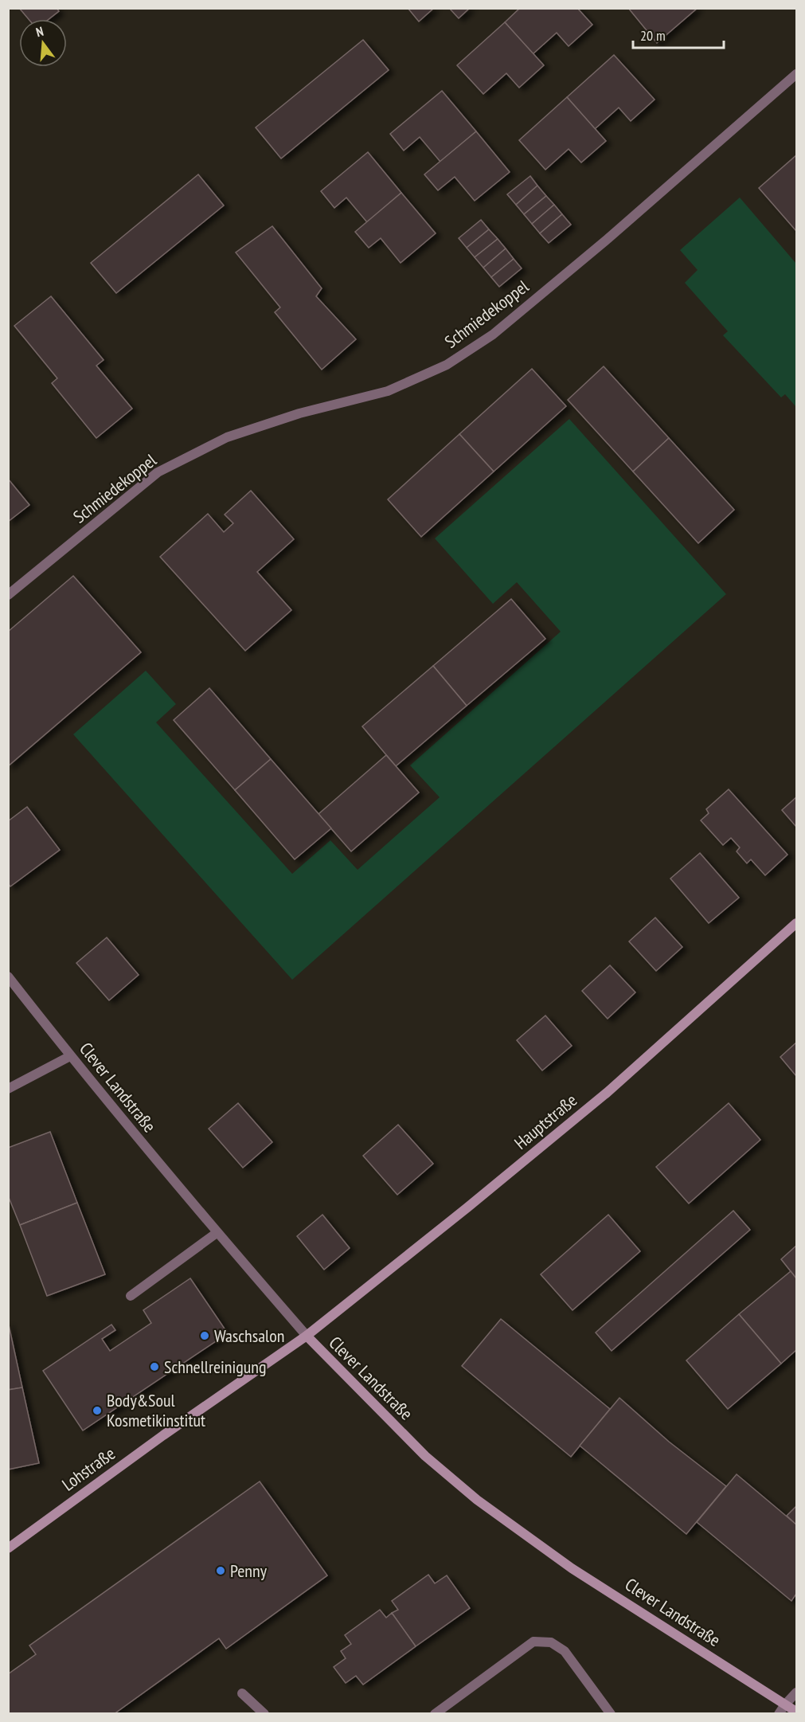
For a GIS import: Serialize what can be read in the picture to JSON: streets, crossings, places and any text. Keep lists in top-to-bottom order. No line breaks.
{"streets":{"main road":["Clever Landstraße","Hauptstraße","Lohstraße"],"street":["Schmiedekoppel"]},"crossings":[["Clever Landstraße","Hauptstraße"],["Clever Landstraße","Lohstraße"],["Hauptstraße","Lohstraße"]],"places":["Waschsalon","Schnellreinigung","Body&Soul Kosmetikinstitut","Penny"],"scale_bar":"20 m","north":"top"}
